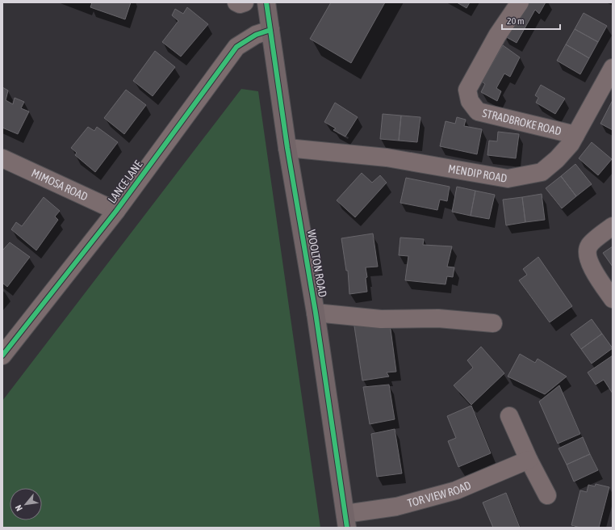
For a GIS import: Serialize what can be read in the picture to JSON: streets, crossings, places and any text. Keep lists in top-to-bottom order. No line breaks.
{"streets":{"street":["STRADBROKE ROAD","MENDIP ROAD","LANCE LANE","MIMOSA ROAD","WOOLTON ROAD","TOR VIEW ROAD"]},"crossings":[["STRADBROKE ROAD","MENDIP ROAD"],["MENDIP ROAD","WOOLTON ROAD"],["LANCE LANE","MIMOSA ROAD"],["LANCE LANE","WOOLTON ROAD"],["WOOLTON ROAD","TOR VIEW ROAD"]],"scale_bar":"20 m","north":"bottom left"}
